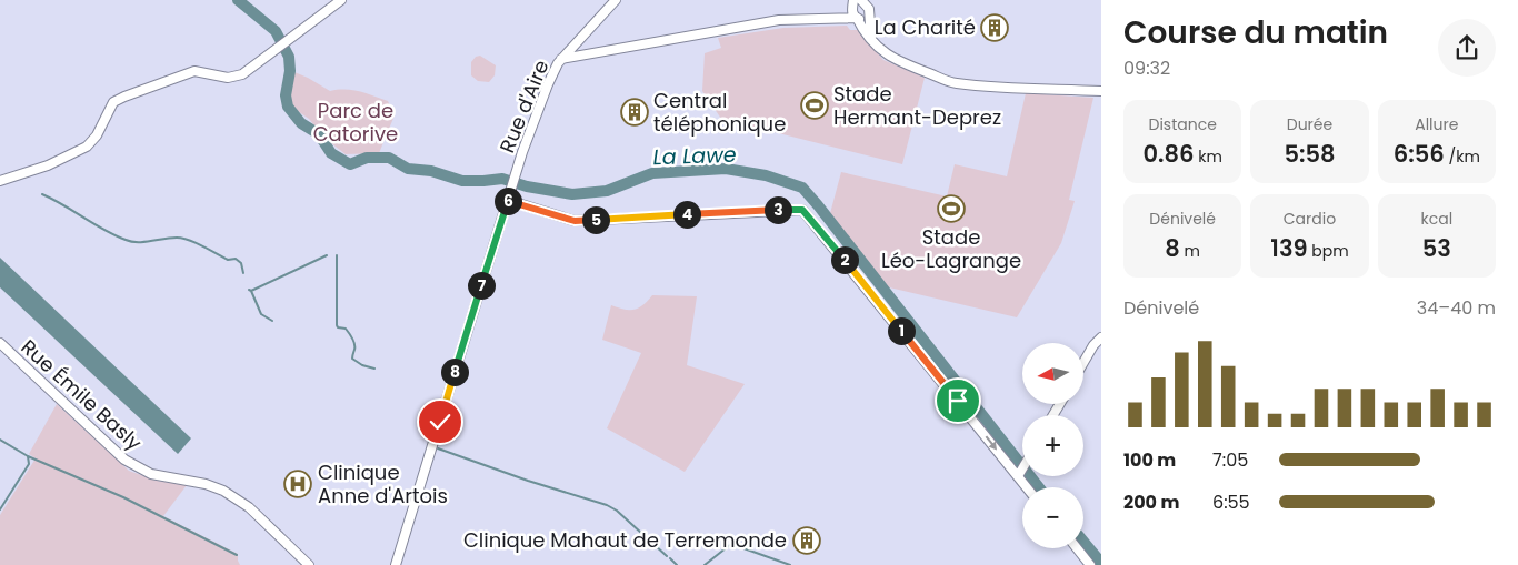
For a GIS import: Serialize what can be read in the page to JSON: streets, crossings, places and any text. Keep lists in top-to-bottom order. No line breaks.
{"streets":{"street":["Rue d'Aire","Rue Émile Basly"]},"water":["La Lawe"],"parks":["Parc de Catorive"],"places":{"building":["La Charité","Central téléphonique","Clinique Mahaut de Terremonde"],"sports":["Stade Hermant-Deprez","Stade Léo-Lagrange"],"hospital":["Clinique Anne d'Artois"]},"north":"left","page":{"heading":["Course du matin","09:32"],"stats":[["Distance","0.86 km"],["Durée","5:58"],["Allure","6:56 /km"],["Dénivelé","8 m"],["Cardio","139 bpm"],["kcal","53"]],"pins":["6","3","4","5","2","7","1","8"],"chart":["Dénivelé","34–40 m"],"map_buttons":["+","−"],"list":[{"name":"100 m","note":"7:05"},{"name":"200 m","note":"6:55"}]}}
